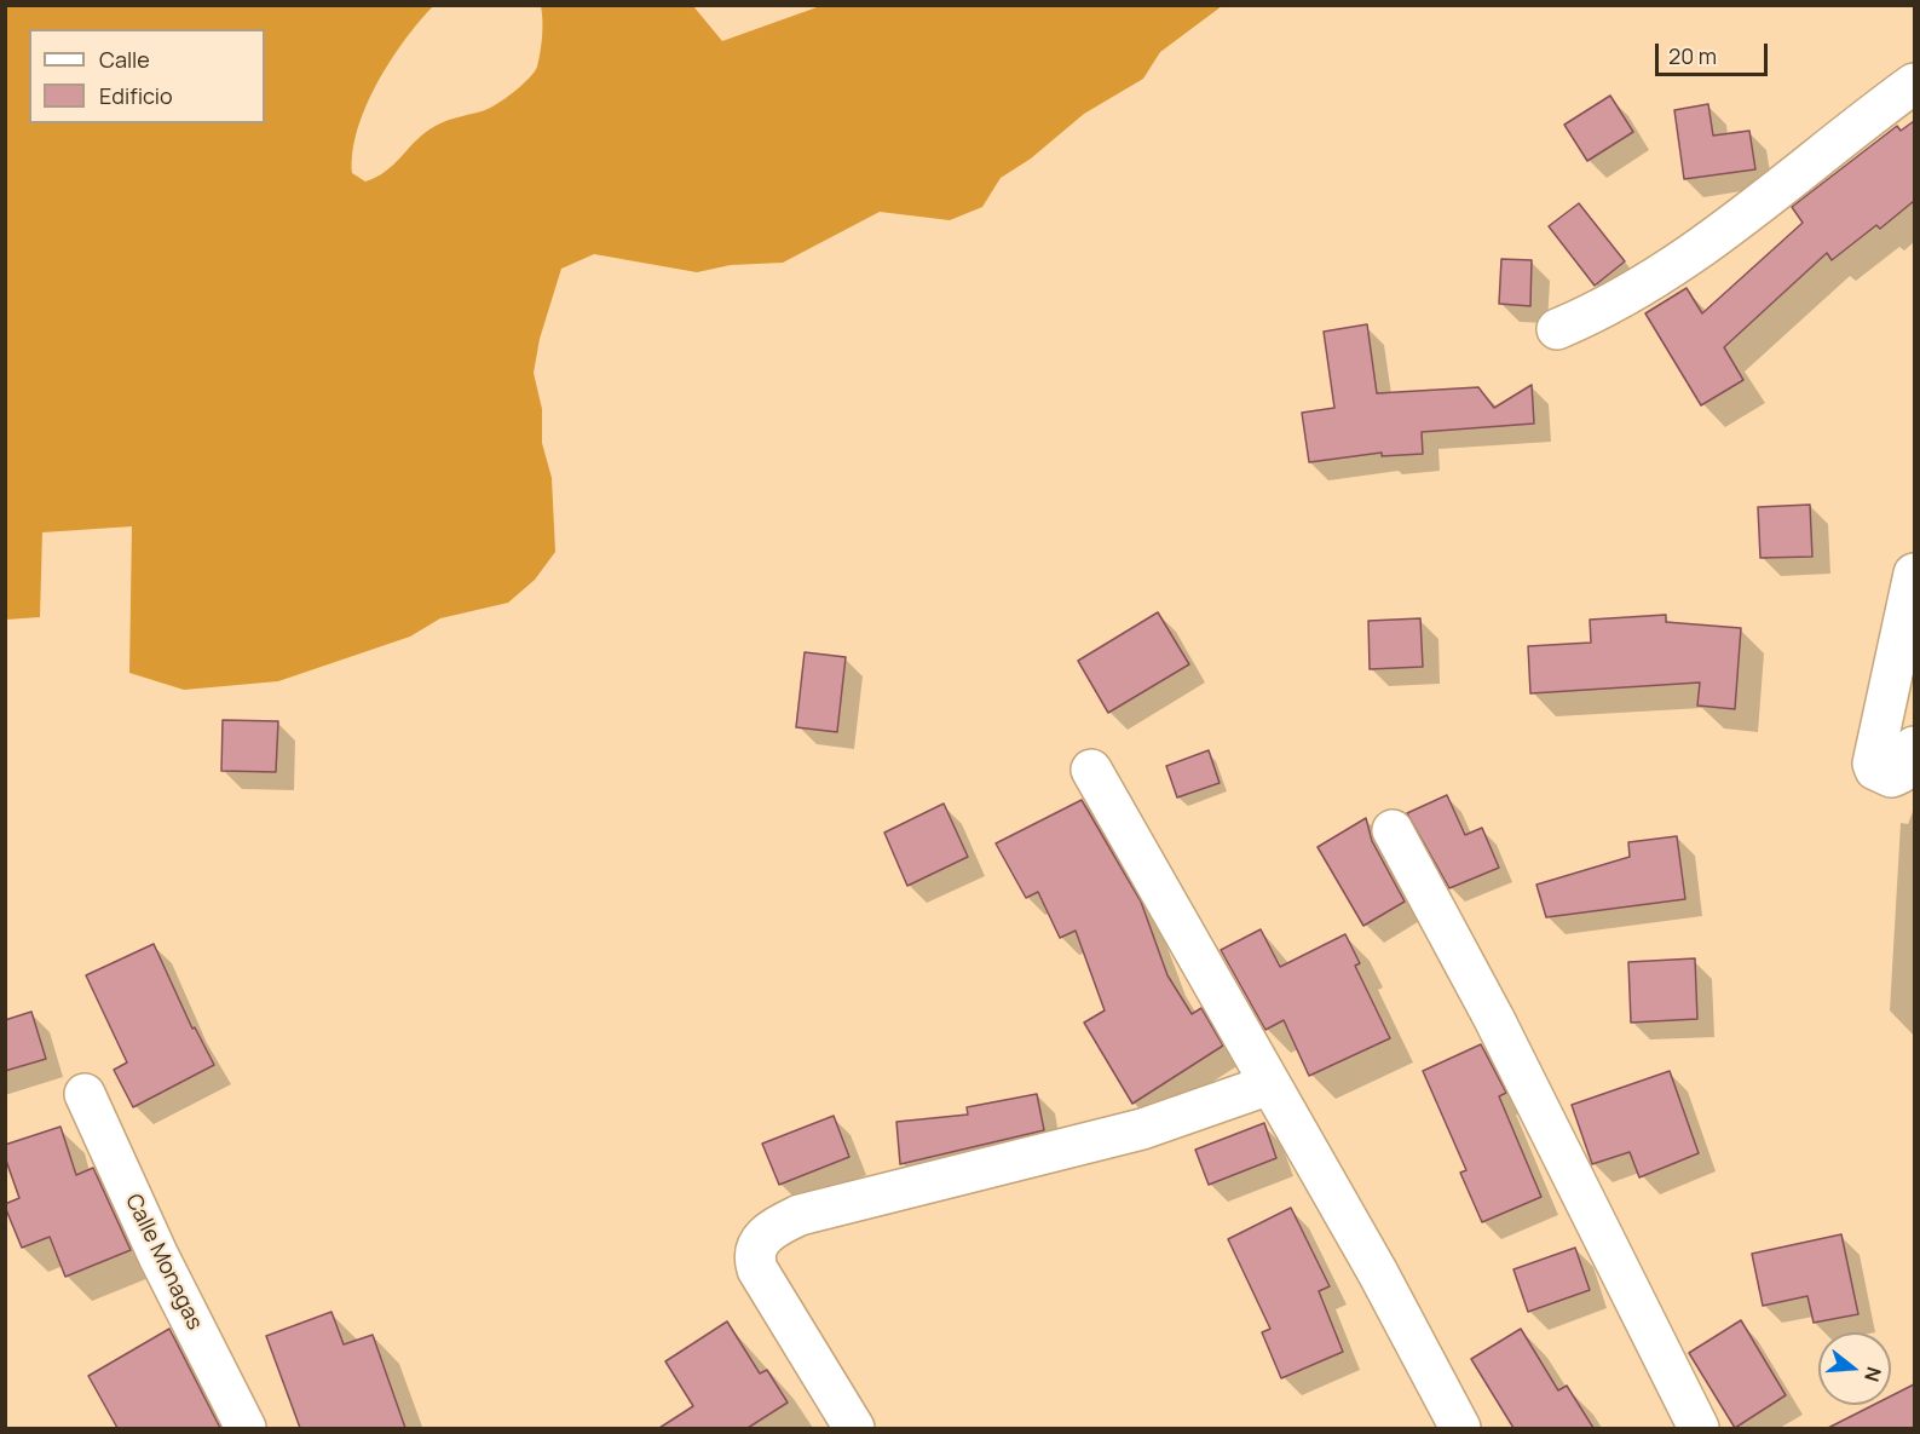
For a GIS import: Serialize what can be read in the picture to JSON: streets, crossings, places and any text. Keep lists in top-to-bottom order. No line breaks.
{"streets":{"street":["Calle Monagas"]},"legend":["Calle","Edificio"],"scale_bar":"20 m","north":"right"}
